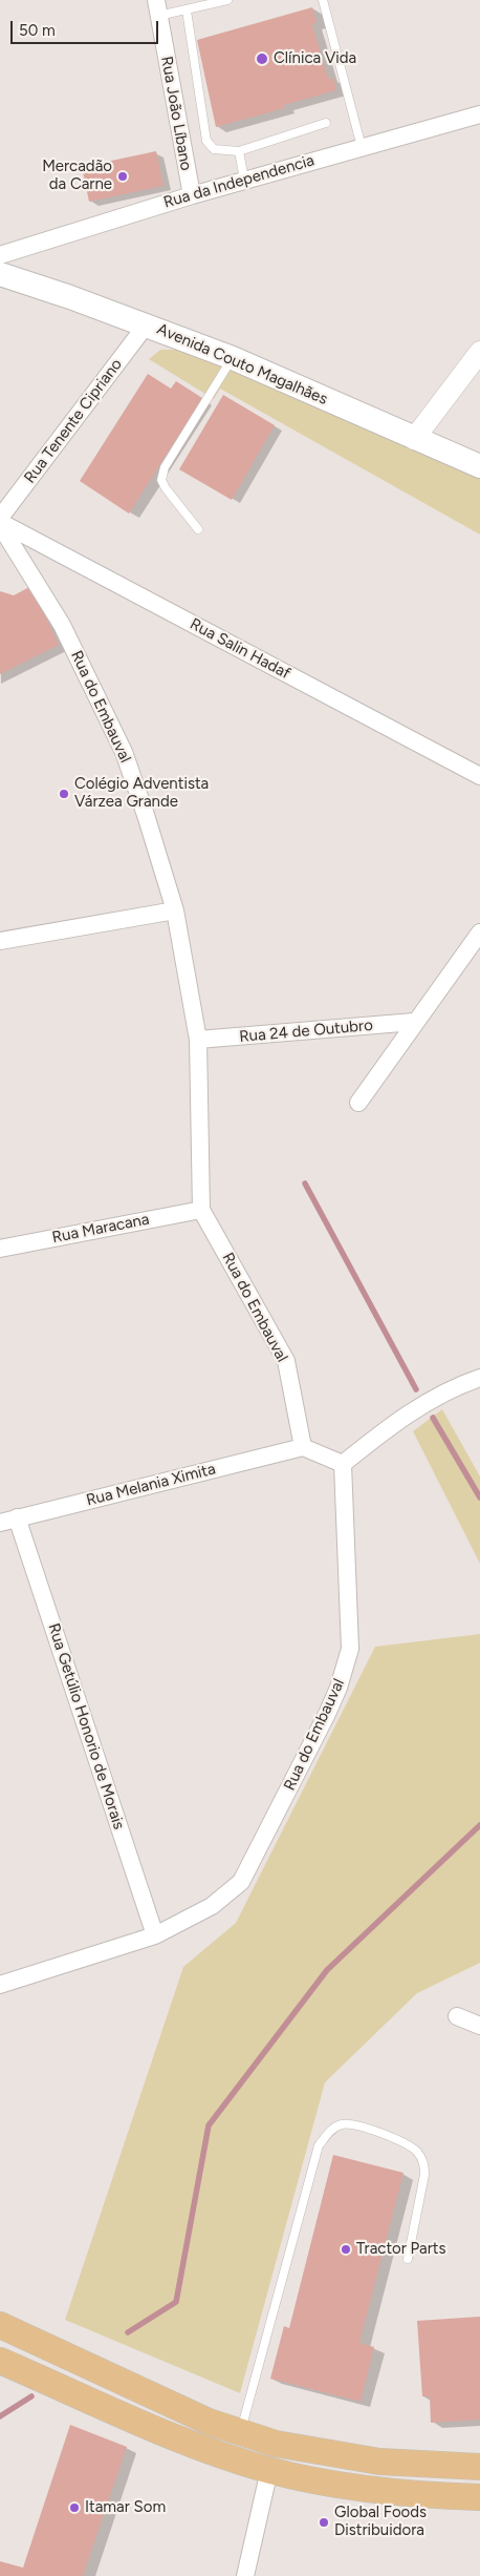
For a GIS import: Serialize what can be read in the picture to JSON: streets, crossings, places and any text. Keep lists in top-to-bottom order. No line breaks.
{"streets":{"main road":["Avenida Couto Magalhães"],"street":["Rua João Líbano","Rua da Independencia","Rua Tenente Cipriano","Rua Salin Hadaf","Rua do Embauval","Rua 24 de Outubro","Rua Maracana","Rua Melania Ximita","Rua Getúlio Honorio de Morais"]},"crossings":[["Rua João Líbano","Rua da Independencia"],["Avenida Couto Magalhães","Rua Tenente Cipriano"],["Rua Salin Hadaf","Rua do Embauval"],["Rua do Embauval","Rua 24 de Outubro"],["Rua do Embauval","Rua Maracana"],["Rua do Embauval","Rua Melania Ximita"],["Rua do Embauval","Rua Getúlio Honorio de Morais"],["Rua Melania Ximita","Rua Getúlio Honorio de Morais"]],"places":["Clínica Vida","Mercadão da Carne","Colégio Adventista Várzea Grande","Tractor Parts","Itamar Som","Global Foods Distribuidora"],"scale_bar":"50 m"}
